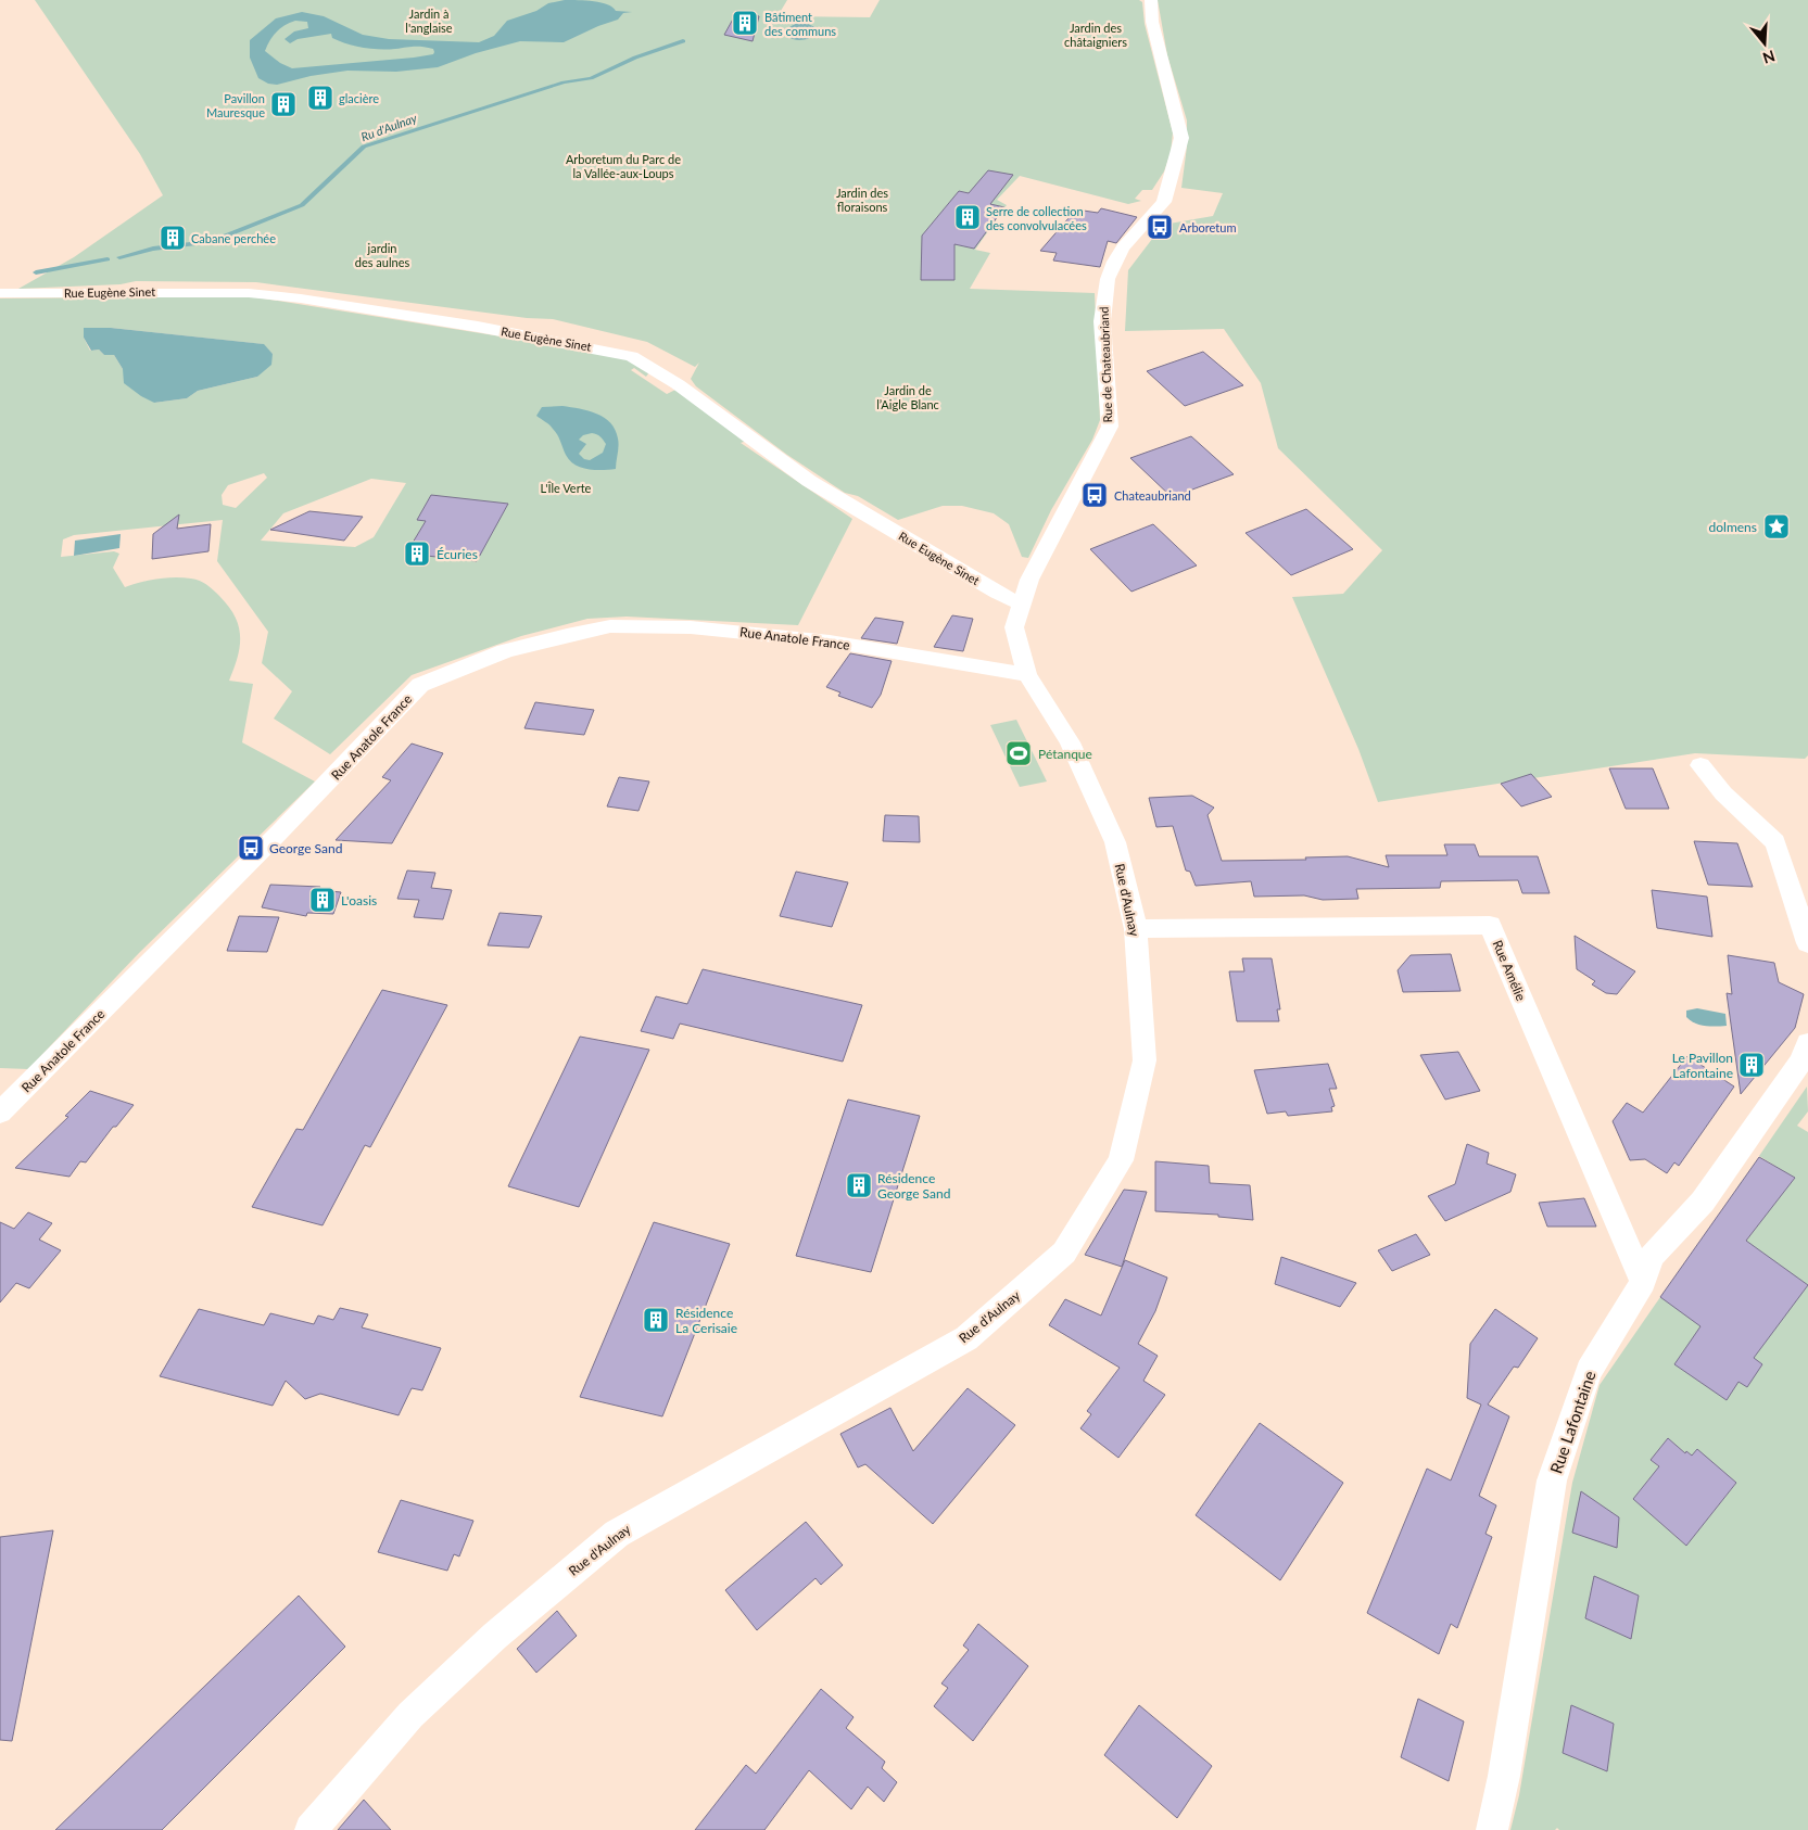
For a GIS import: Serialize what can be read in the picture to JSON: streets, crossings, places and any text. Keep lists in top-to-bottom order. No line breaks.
{"streets":{"street":["Rue Eugène Sinet","Rue de Chateaubriand","Rue Anatole France","Rue d'Aulnay","Rue Amélie","Rue Lafontaine"]},"crossings":[["Rue Eugène Sinet","Rue de Chateaubriand"],["Rue Eugène Sinet","Rue d'Aulnay"],["Rue de Chateaubriand","Rue d'Aulnay"],["Rue Anatole France","Rue d'Aulnay"],["Rue d'Aulnay","Rue Amélie"],["Rue Amélie","Rue Lafontaine"]],"water":["Ru d'Aulnay"],"parks":["Jardin à l'anglaise","Jardin des châtaigniers","Arboretum du Parc de la Vallée-aux-Loups","Jardin des floraisons","jardin des aulnes","Jardin de l’Aigle Blanc","L'Île Verte"],"places":{"building":["Bâtiment des communs","glacière","Pavillon Mauresque","Serre de collection des convolvulacées","Cabane perchée","Écuries","L'oasis","Le Pavillon Lafontaine","Résidence George Sand","Résidence La Cerisaie"],"bus stop":["Arboretum","Chateaubriand","George Sand"],"place":["dolmens"],"sports":["Pétanque"]},"north":"bottom"}
